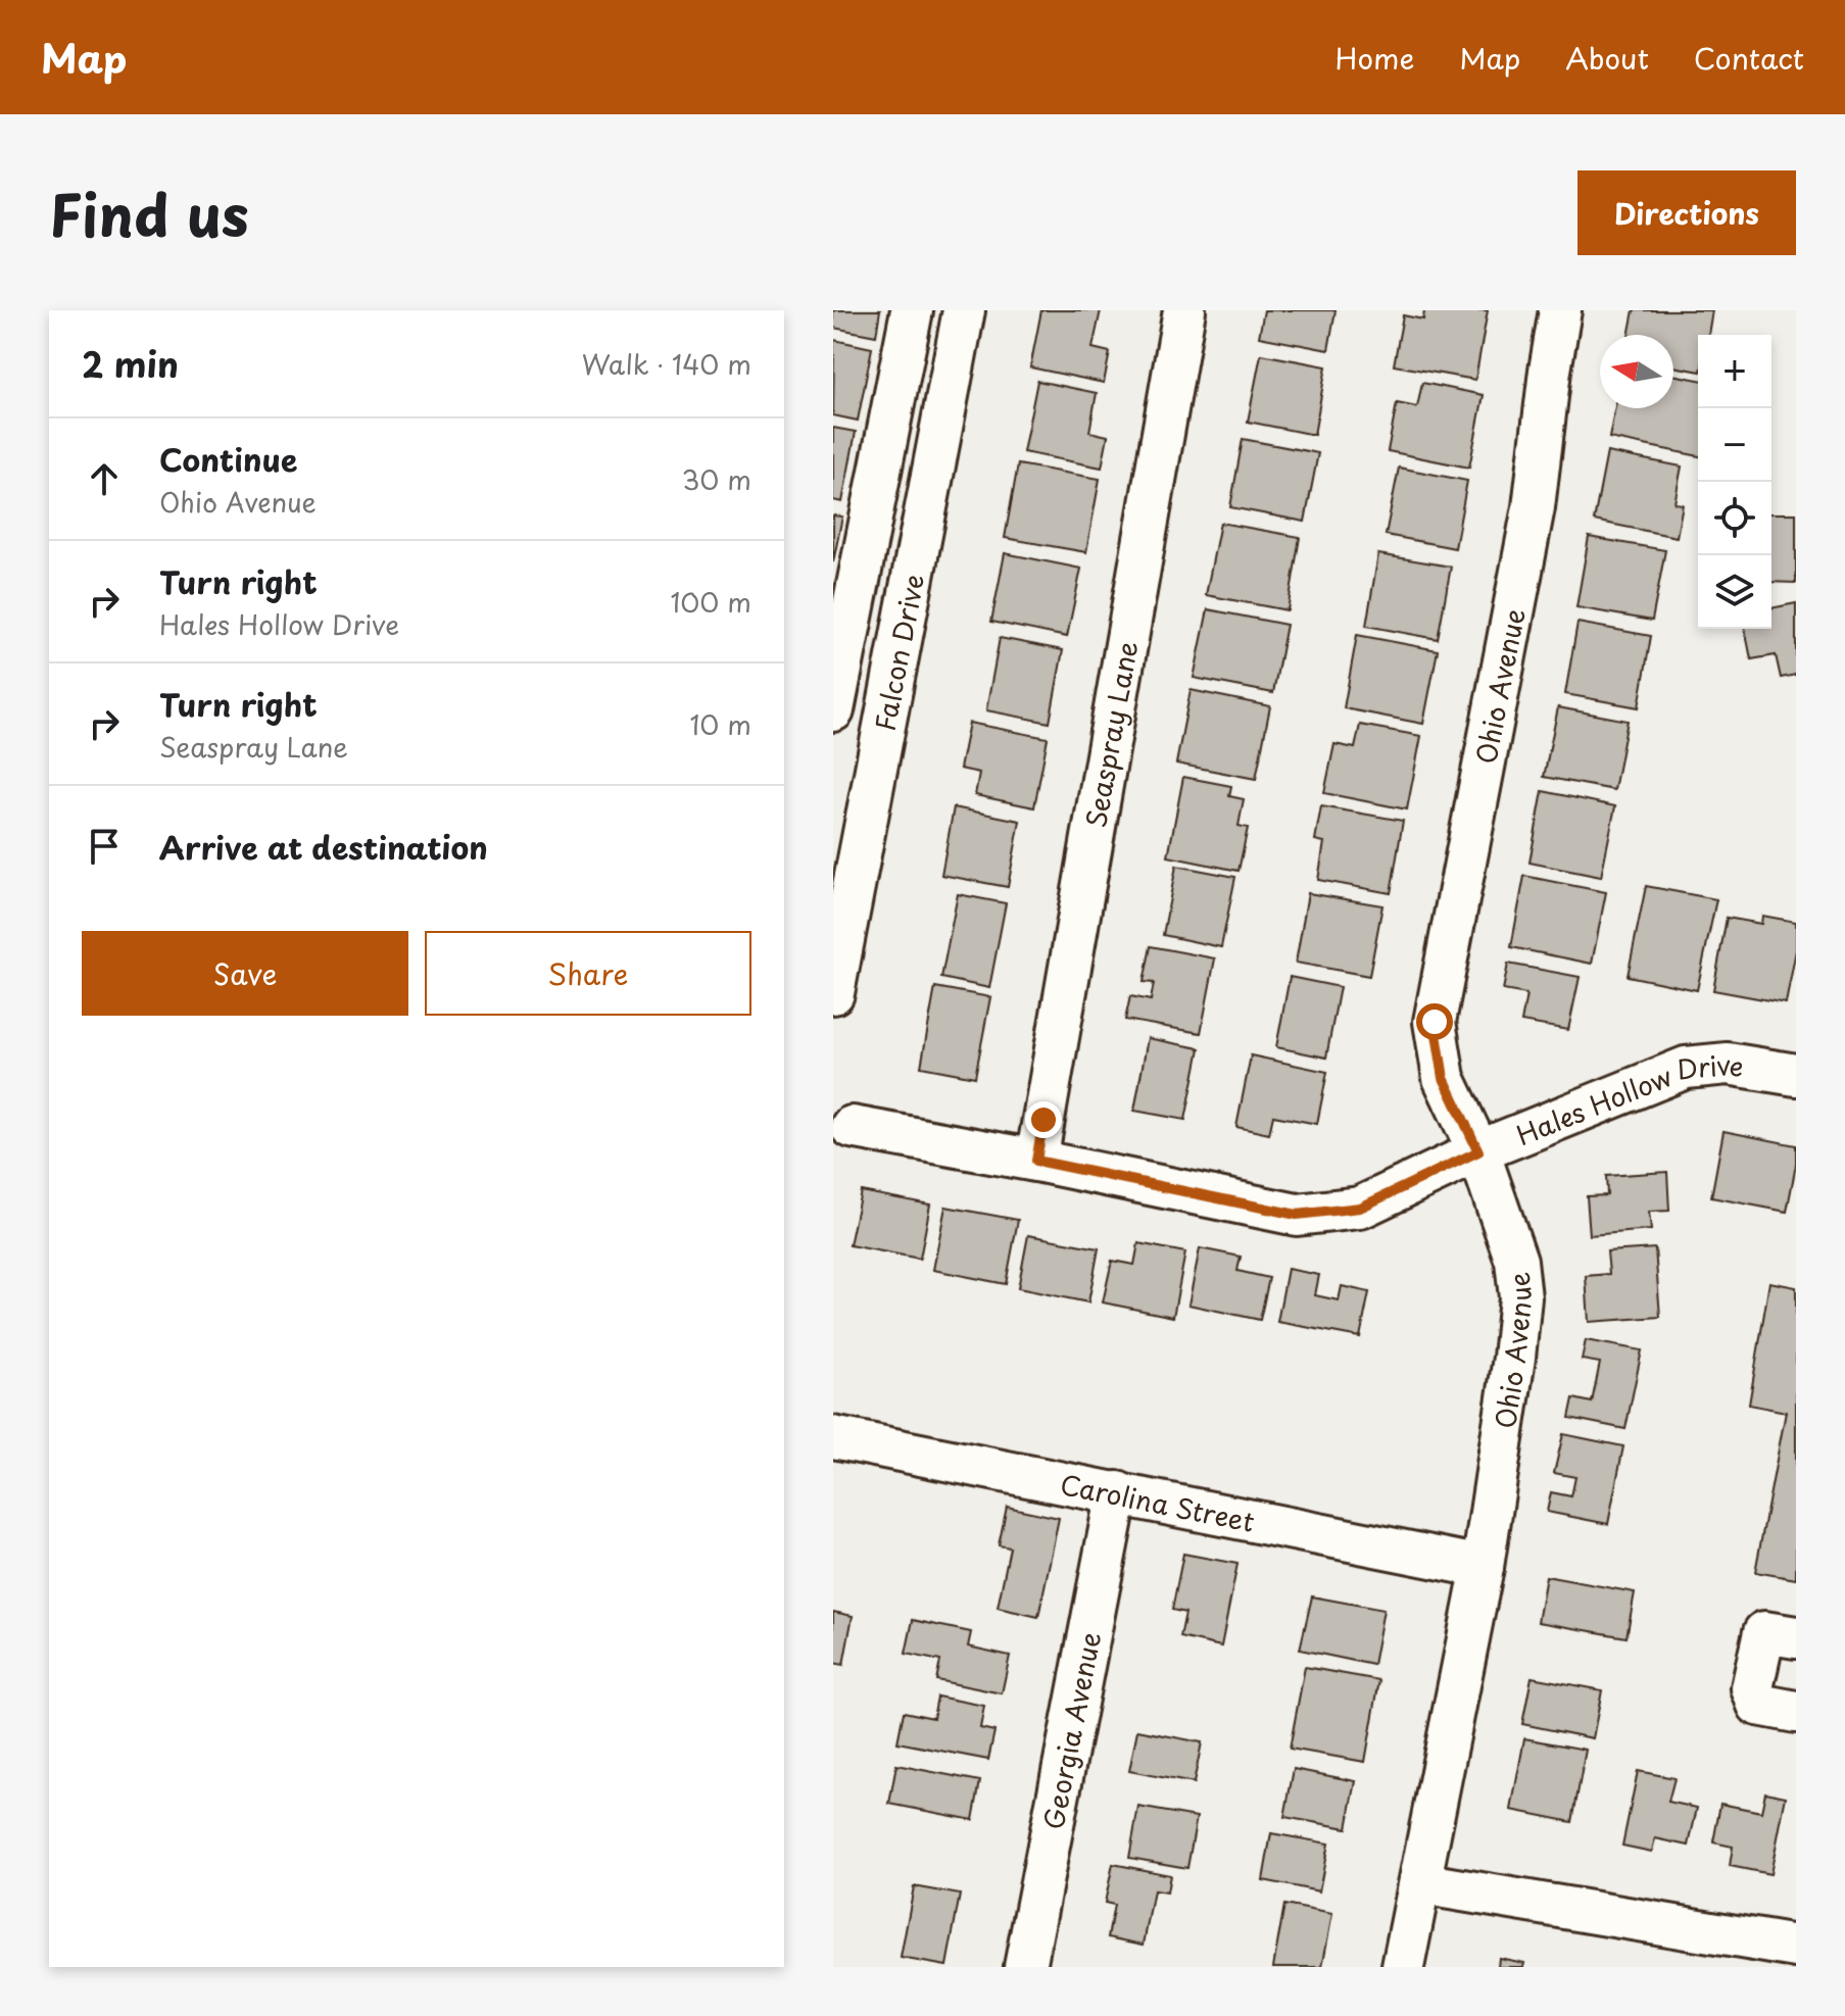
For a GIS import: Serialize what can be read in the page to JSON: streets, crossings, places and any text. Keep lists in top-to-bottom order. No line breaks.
{"streets":{"street":["Falcon Drive","Ohio Avenue","Seaspray Lane","Hales Hollow Drive","Carolina Street","Georgia Avenue"]},"crossings":[["Ohio Avenue","Hales Hollow Drive"],["Ohio Avenue","Carolina Street"],["Seaspray Lane","Hales Hollow Drive"],["Carolina Street","Georgia Avenue"]],"north":"left","page":{"header":"Map","nav":["Home","Map","About","Contact"],"title":"Find us","buttons":["Directions",["Save","Share"]],"heading":["2 min","Walk · 140 m"],"map_buttons":["+","−"],"list":[["Continue","Ohio Avenue","30 m"],["Turn right","Hales Hollow Drive","100 m"],["Turn right","Seaspray Lane","10 m"],"Arrive at destination"]}}
